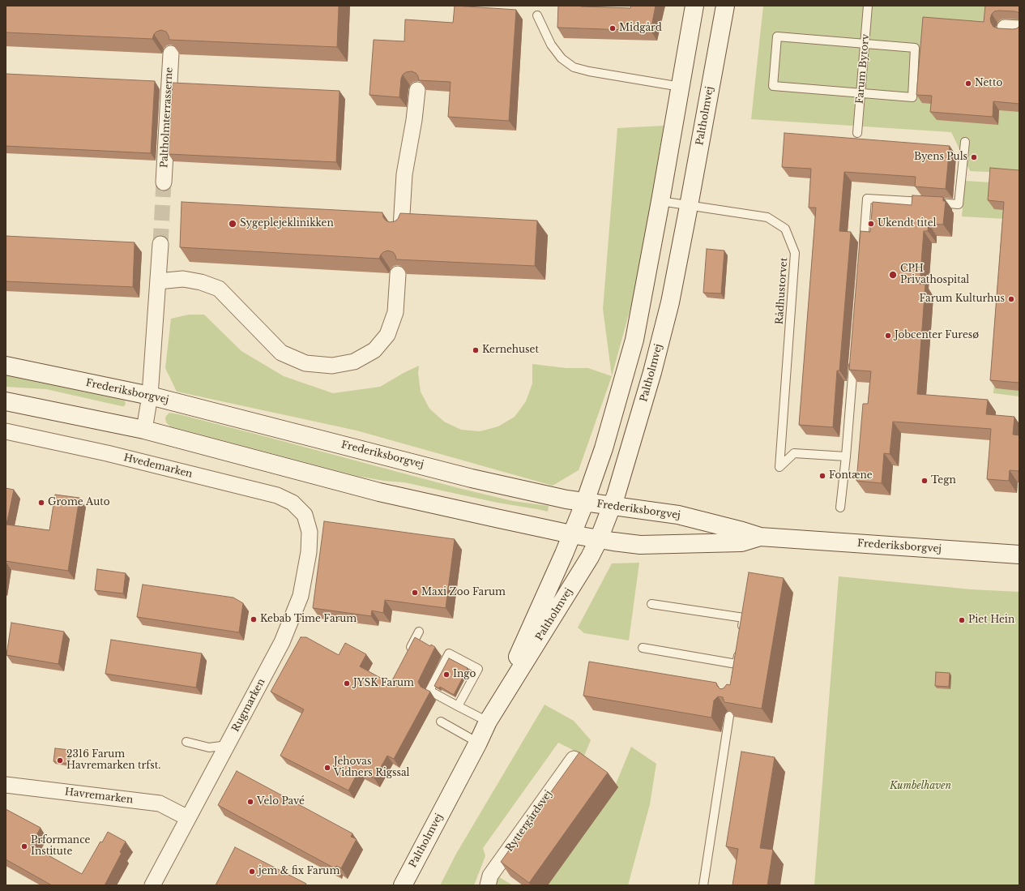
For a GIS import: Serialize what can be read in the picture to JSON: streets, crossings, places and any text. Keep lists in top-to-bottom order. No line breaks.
{"streets":{"street":["Paltholmvej","Paltholmterrasserne","Frederiksborgvej","Hvedemarken","Rugmarken","Havremarken","Ryttergårdsvej"],"lane":["Farum Bytorv","Rådhustorvet"]},"crossings":[["Paltholmvej","Rådhustorvet"],["Paltholmvej","Frederiksborgvej"],["Hvedemarken","Rugmarken"],["Rugmarken","Havremarken"]],"parks":["Kumbelhaven"],"places":["Midgård","Netto","Byens Puls","Sygeplejeklinikken","Ukendt titel","CPH Privathospital","Farum Kulturhus","Jobcenter Furesø","Kernehuset","Fontæne","Tegn","Grome Auto","Maxi Zoo Farum","Kebab Time Farum","Piet Hein","Ingo","JYSK Farum","2316 Farum Havremarken trfst.","Jehovas Vidners Rigssal","Velo Pavé","Prformance Institute","jem & fix Farum"]}
